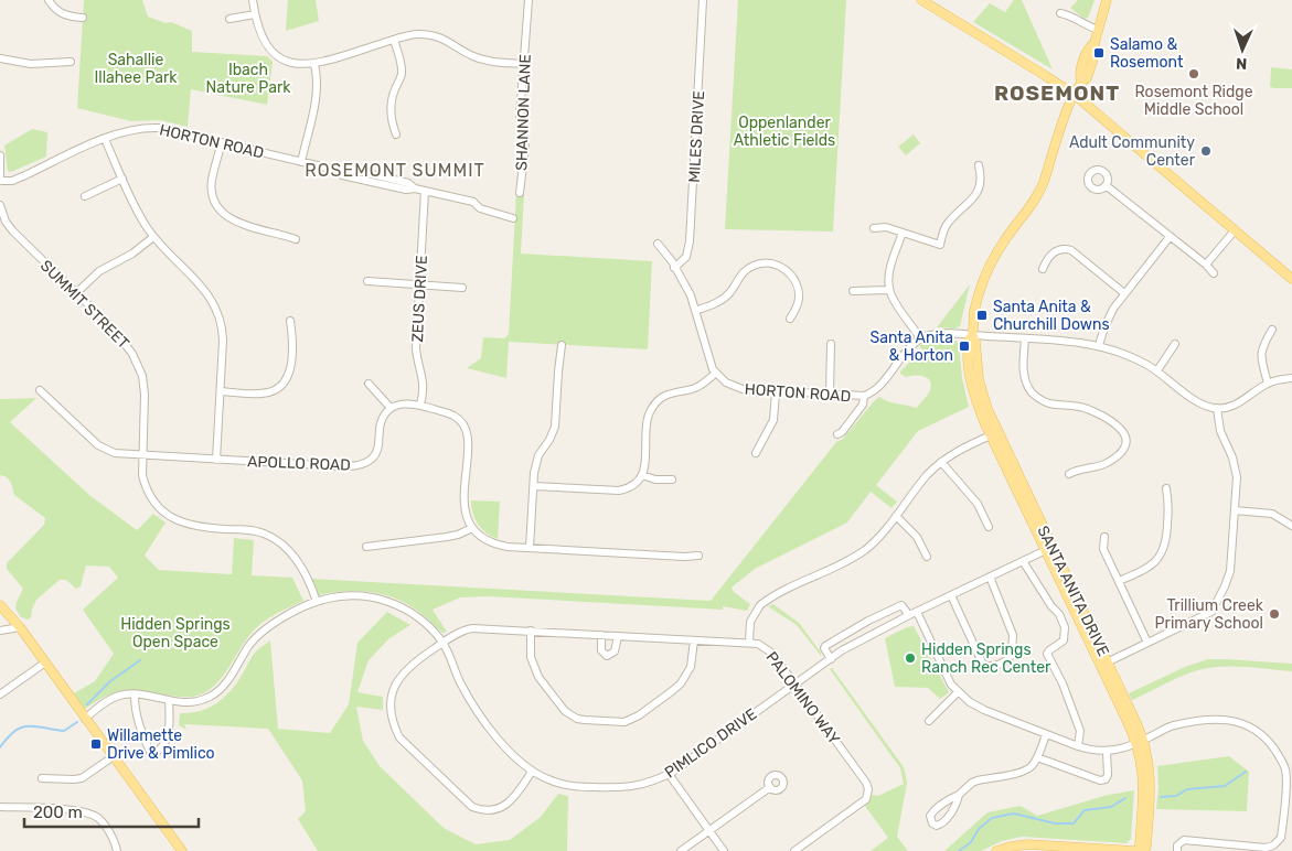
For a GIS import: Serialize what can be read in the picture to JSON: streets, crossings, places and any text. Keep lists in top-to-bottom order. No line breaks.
{"streets":{"main road":["SANTA ANITA DRIVE"],"street":["SHANNON LANE","MILES DRIVE","HORTON ROAD","ZEUS DRIVE","SUMMIT STREET","APOLLO ROAD","PALOMINO WAY","PIMLICO DRIVE"]},"crossings":[["HORTON ROAD","ZEUS DRIVE"],["SUMMIT STREET","APOLLO ROAD"],["SUMMIT STREET","PIMLICO DRIVE"],["SANTA ANITA DRIVE","PIMLICO DRIVE"],["PALOMINO WAY","PIMLICO DRIVE"]],"districts":["ROSEMONT","ROSEMONT SUMMIT"],"parks":["Sahallie Illahee Park","Ibach Nature Park","Oppenlander Athletic Fields","Hidden Springs Open Space"],"places":{"transit":["Salamo & Rosemont","Santa Anita & Churchill Downs","Santa Anita & Horton","Willamette Drive & Pimlico"],"other":["Rosemont Ridge Middle School","Adult Community Center","Trillium Creek Primary School","Hidden Springs Ranch Rec Center"]},"scale_bar":"200 m","north":"bottom"}
